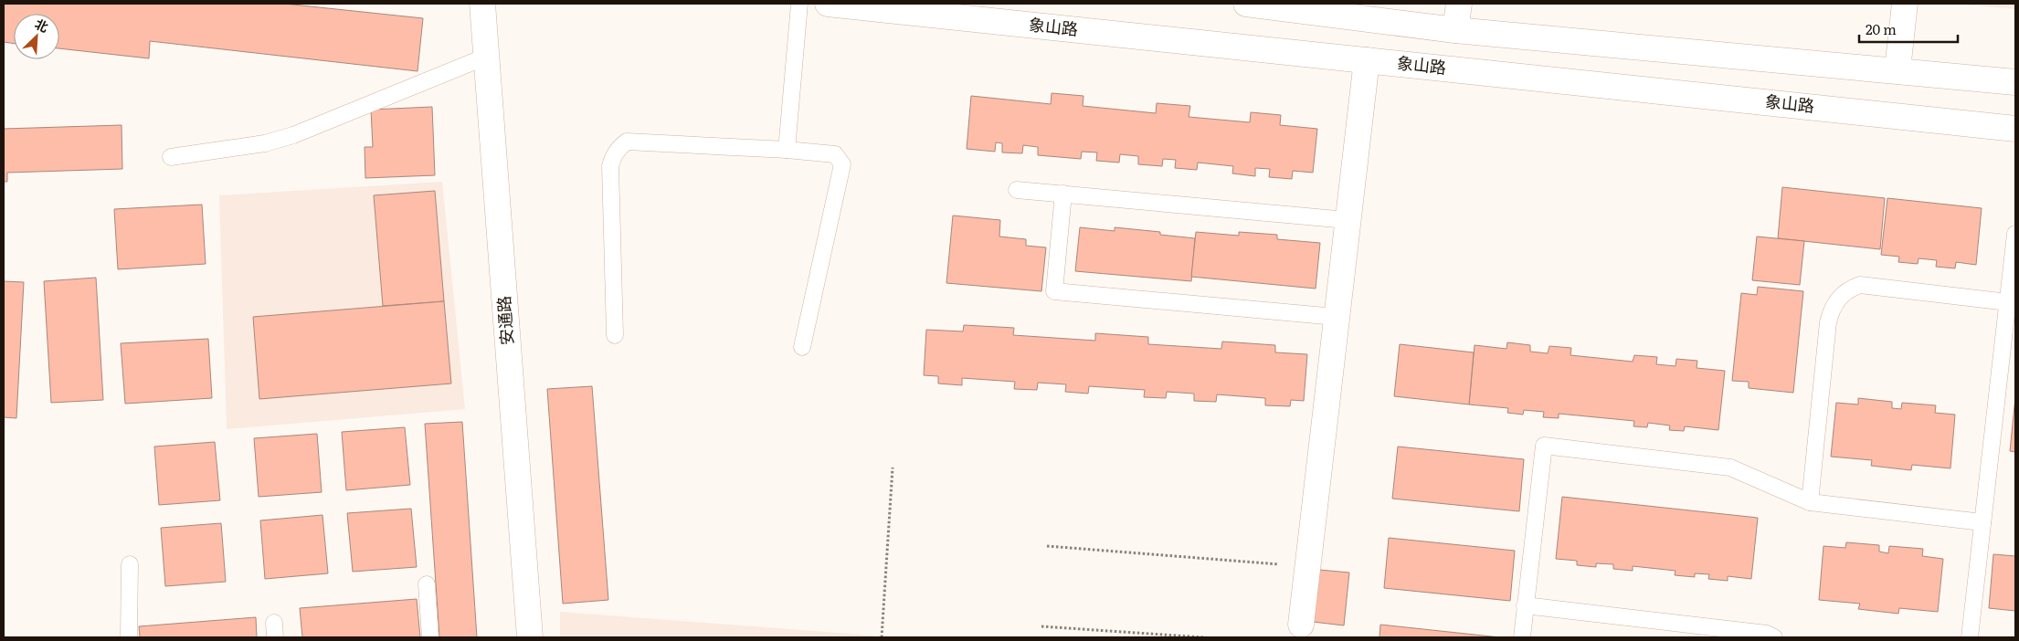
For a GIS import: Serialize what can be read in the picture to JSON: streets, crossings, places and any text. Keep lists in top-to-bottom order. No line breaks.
{"streets":{"street":["象山路","安通路"]},"scale_bar":"20 m","north":"top right"}
